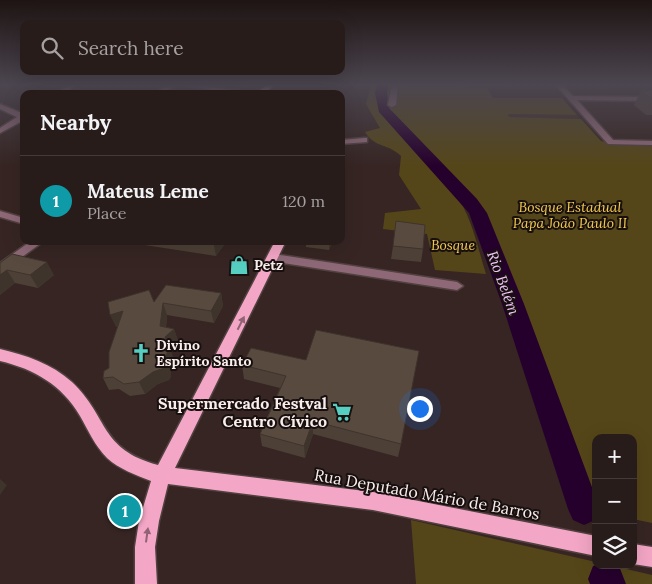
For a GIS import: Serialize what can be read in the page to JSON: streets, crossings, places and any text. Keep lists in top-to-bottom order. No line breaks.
{"streets":{"main road":["Rua Deputado Mário de Barros"]},"water":["Rio Belém"],"parks":["Bosque Estadual Papa João Paulo II","Bosque"],"places":{"shop":["Petz"],"church":["Divino Espírito Santo"],"supermarket":["Supermercado Festval Centro Cívico"]},"page":{"search":"Search here","heading":"Nearby","list":[{"mark":"1","name":"Mateus Leme","note":"Place","value":"120 m"}],"map_buttons":["+","−"],"pins":"1"}}
